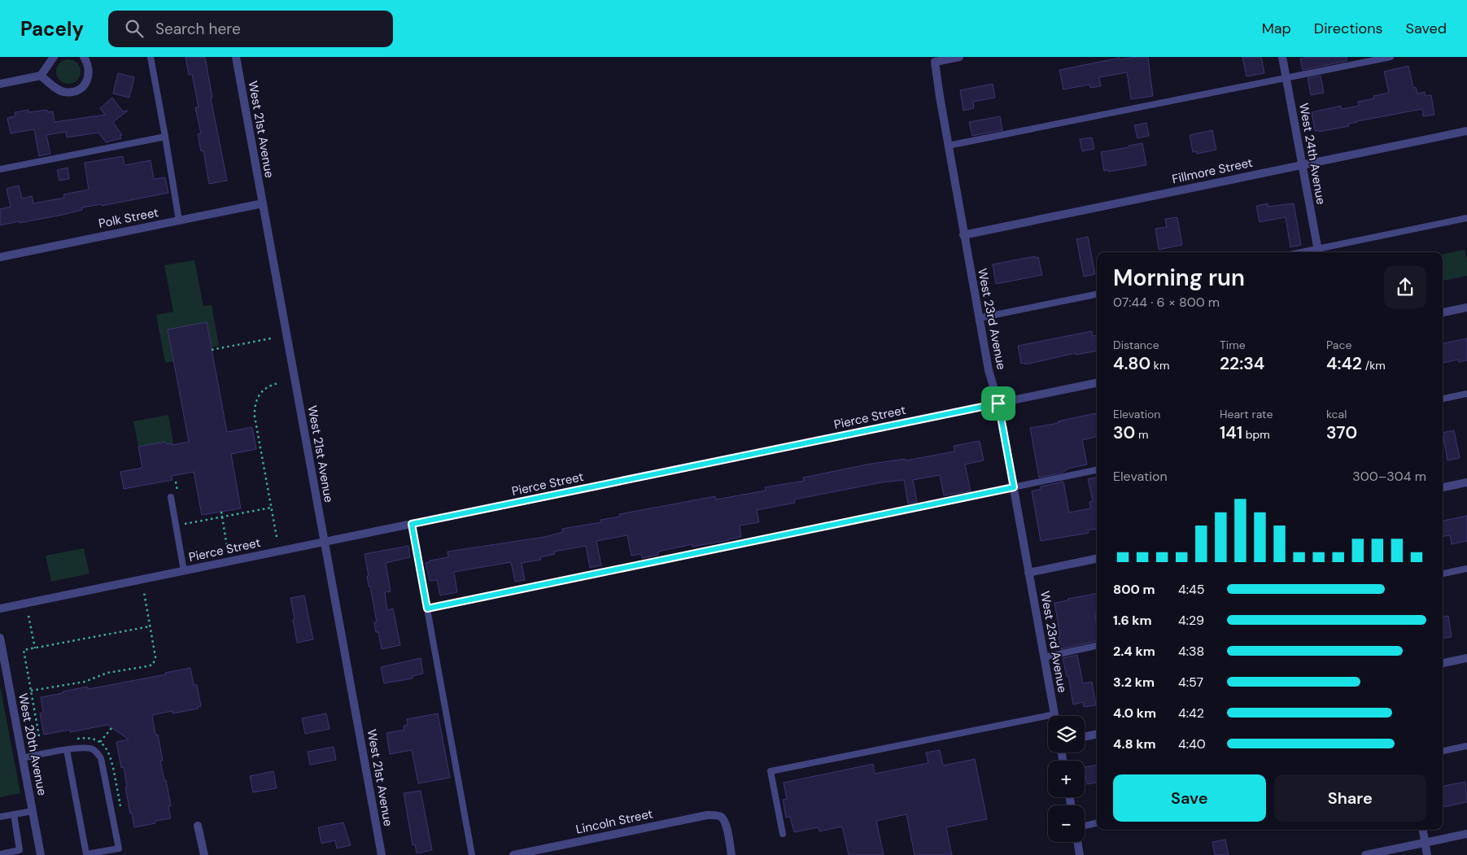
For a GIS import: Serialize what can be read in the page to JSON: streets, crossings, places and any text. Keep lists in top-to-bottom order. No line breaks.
{"streets":{"street":["West 21st Avenue","West 24th Avenue","Fillmore Street","Polk Street","West 23rd Avenue","Pierce Street","West 20th Avenue","Lincoln Street"]},"crossings":[["West 21st Avenue","Polk Street"],["West 21st Avenue","Pierce Street"],["West 24th Avenue","Fillmore Street"],["Fillmore Street","West 23rd Avenue"],["West 23rd Avenue","Pierce Street"]],"page":{"header":"Pacely","search":"Search here","nav":["Map","Directions","Saved"],"heading":["Morning run","07:44 · 6 × 800 m"],"stats":[["Distance","4.80 km"],["Time","22:34"],["Pace","4:42 /km"],["Elevation","30 m"],["Heart rate","141 bpm"],["kcal","370"]],"chart":["Elevation","300–304 m"],"list":[{"name":"800 m","note":"4:45"},{"name":"1.6 km","note":"4:29"},{"name":"2.4 km","note":"4:38"},{"name":"3.2 km","note":"4:57"},{"name":"4.0 km","note":"4:42"},{"name":"4.8 km","note":"4:40"}],"map_buttons":["+","−"],"buttons":["Save","Share"]}}
